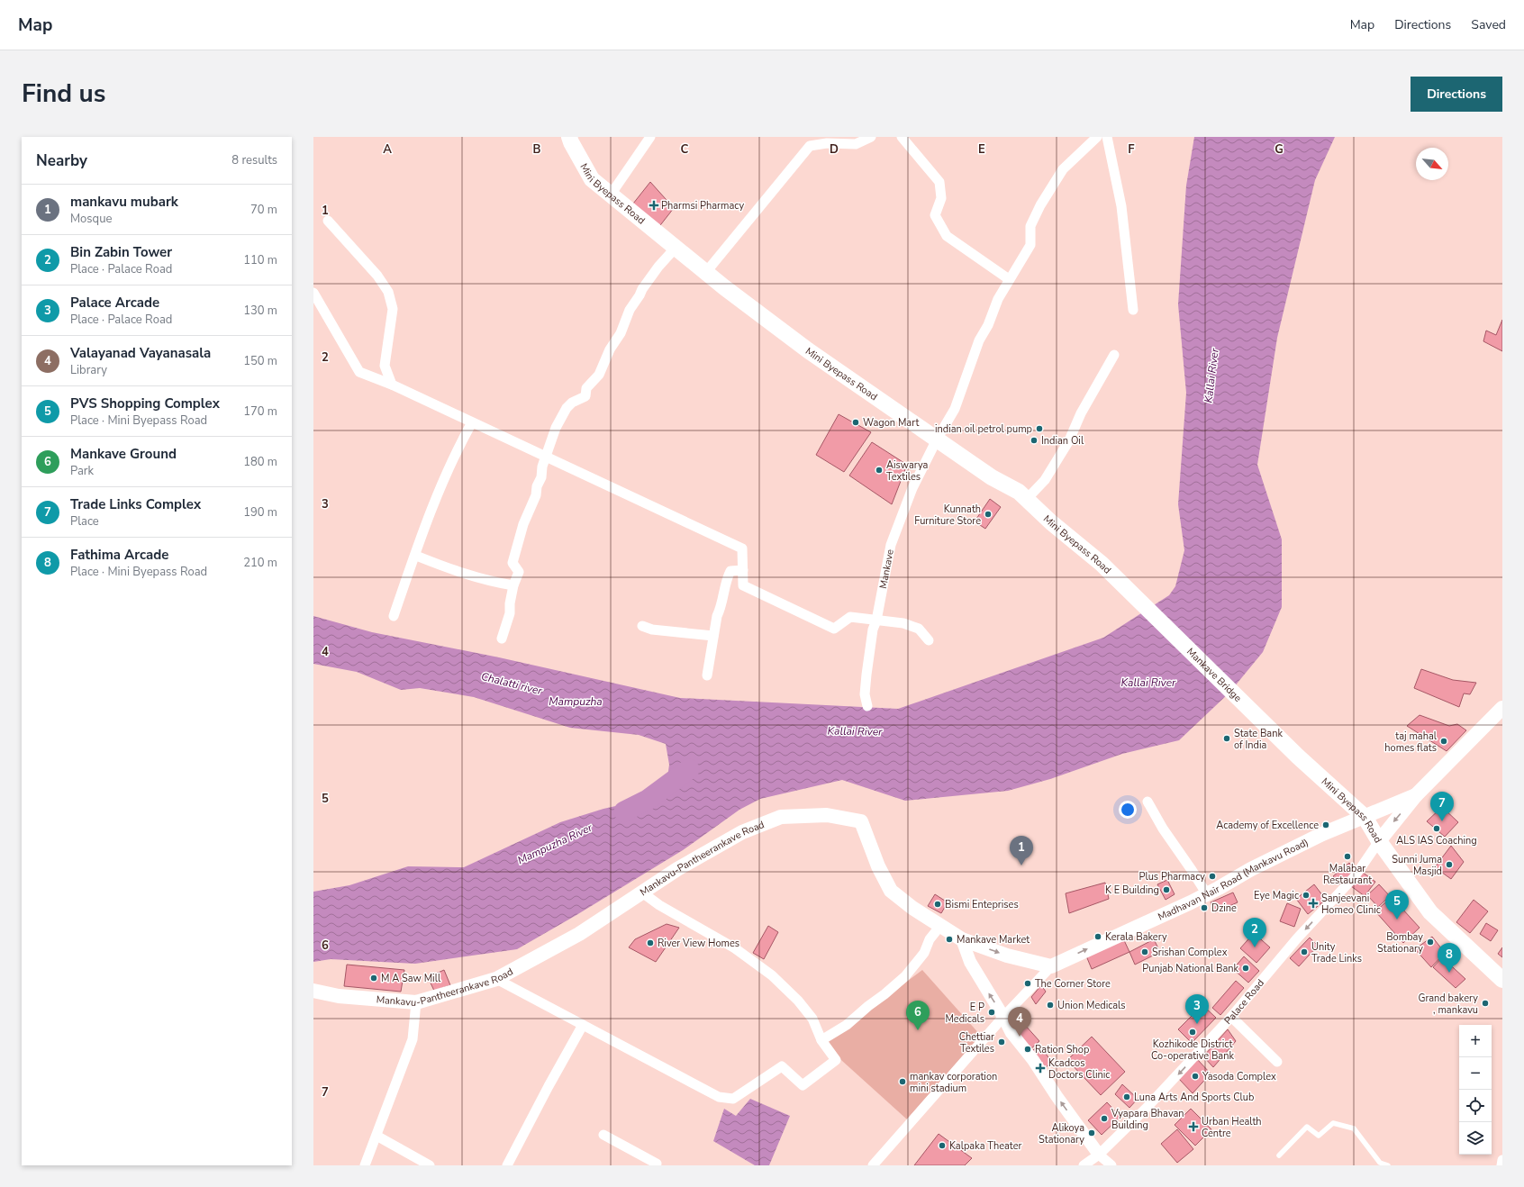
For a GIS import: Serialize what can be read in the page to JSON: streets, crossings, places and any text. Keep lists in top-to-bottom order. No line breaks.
{"streets":{"main road":["Mini Byepass Road","Mankave Bridge","Mankavu-Pantheerankave Road","Madhavan Nair Road (Mankavu Road)"],"street":["Mankave","Palace Road"]},"crossings":[["Mini Byepass Road","Mankave"],["Mini Byepass Road","Mankave Bridge"],["Mini Byepass Road","Madhavan Nair Road (Mankavu Road)"],["Mini Byepass Road","Palace Road"],["Mankavu-Pantheerankave Road","Madhavan Nair Road (Mankavu Road)"],["Madhavan Nair Road (Mankavu Road)","Palace Road"]],"one_way":["Palace Road"],"water":["Kallai River","Chalatti river","Mampuzha","Mampuzha River"],"places":{"health":["Pharmsi Pharmacy","Sanjeevani Homeo Clinic","Kcadcos Doctors Clinic","Urban Health Centre"],"other":["Wagon Mart","indian oil petrol pump","Indian Oil","Aiswarya Textiles","Kunnath Furniture Store","State Bank of India","taj mahal homes flats","Academy of Excellence","ALS IAS Coaching","Malabar Restaurant","Sunni Juma Masjid","Plus Pharmacy","K E Building","Eye Magic","Bismi Enteprises","Dzine","Kerala Bakery","Mankave Market","Bombay Stationary","River View Homes","Srishan Complex","Unity Trade Links","Punjab National Bank","M A Saw Mill","The Corner Store","Grand bakery , mankavu","Union Medicals","E P Medicals","Kozhikode District Co-operative Bank","Chettiar Textiles","Ration Shop","Yasoda Complex","mankav corporation mini stadium","Luna Arts And Sports Club","Vyapara Bhavan Building","Alikoya Stationary","Kalpaka Theater"]},"north":"bottom right","page":{"header":"Map","nav":["Map","Directions","Saved"],"title":"Find us","buttons":"Directions","heading":["Nearby","8 results"],"list":[{"mark":"1","name":"mankavu mubark","note":"Mosque","value":"70 m"},{"mark":"2","name":"Bin Zabin Tower","note":"Place · Palace Road","value":"110 m"},{"mark":"3","name":"Palace Arcade","note":"Place · Palace Road","value":"130 m"},{"mark":"4","name":"Valayanad Vayanasala","note":"Library","value":"150 m"},{"mark":"5","name":"PVS Shopping Complex","note":"Place · Mini Byepass Road","value":"170 m"},{"mark":"6","name":"Mankave Ground","note":"Park","value":"180 m"},{"mark":"7","name":"Trade Links Complex","note":"Place","value":"190 m"},{"mark":"8","name":"Fathima Arcade","note":"Place · Mini Byepass Road","value":"210 m"}],"pins":["7","1","5","2","8","3","6","4"],"map_buttons":["+","−"]},"grid":{"columns":["A","B","C","D","E","F","G"],"rows":["1","2","3","4","5","6","7"]}}
